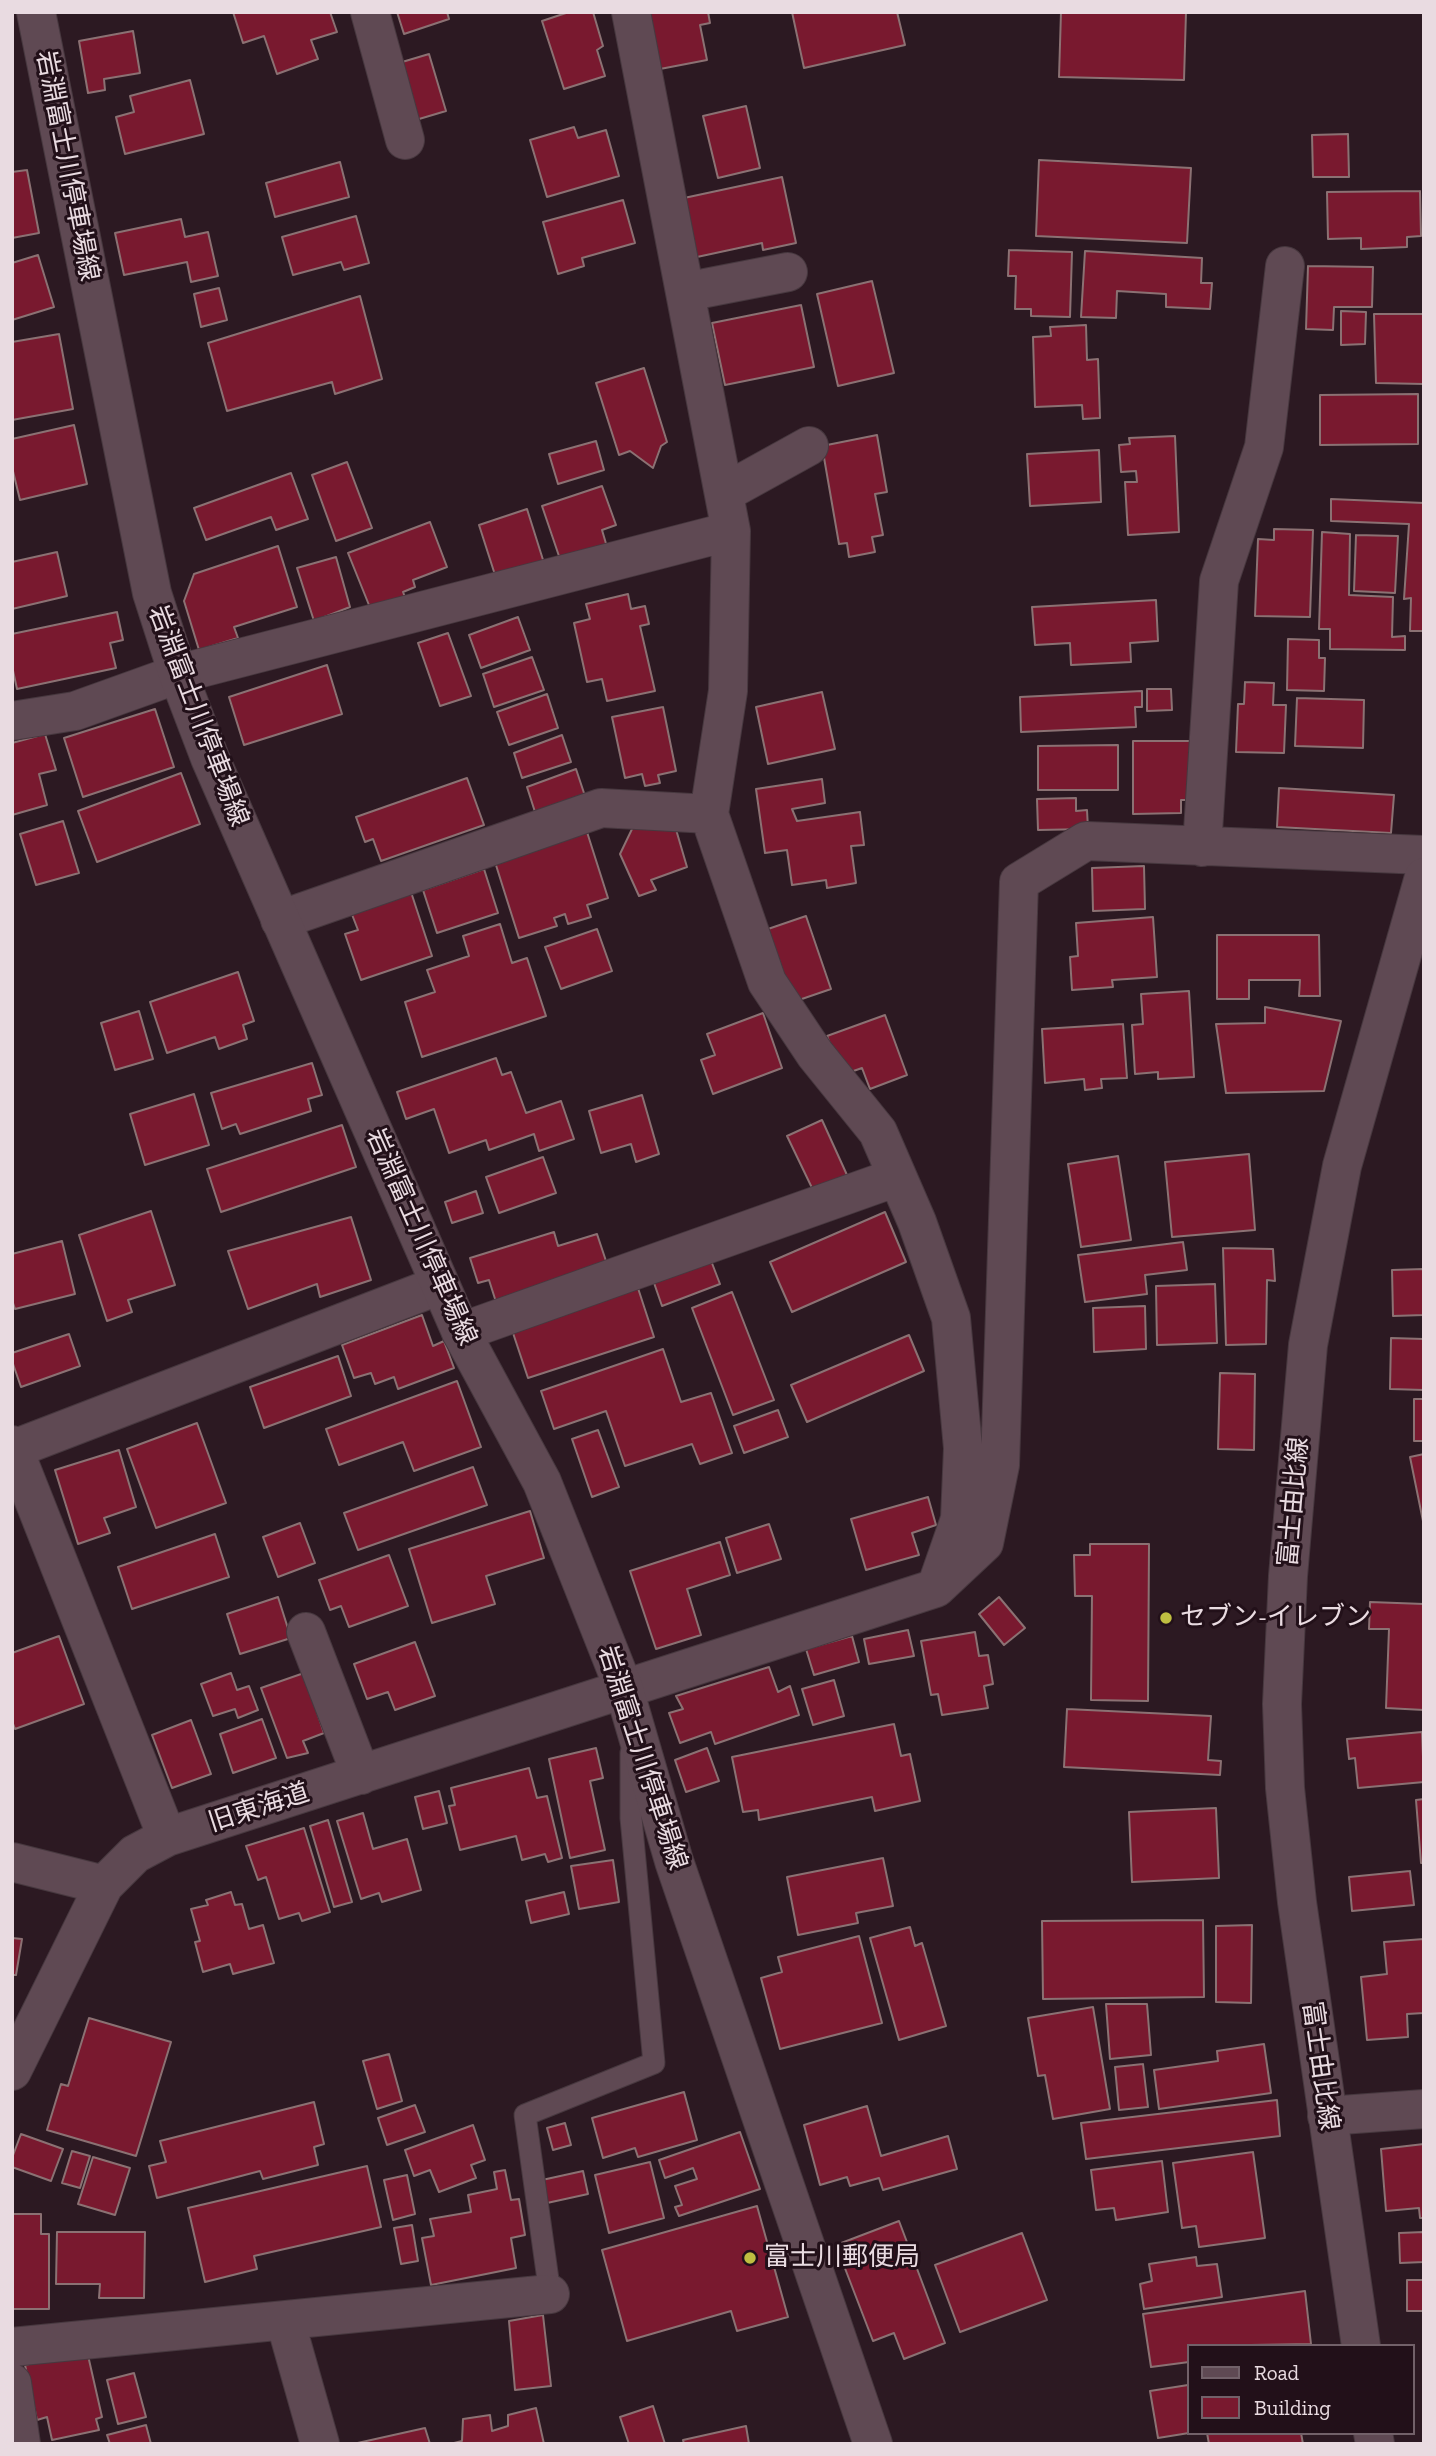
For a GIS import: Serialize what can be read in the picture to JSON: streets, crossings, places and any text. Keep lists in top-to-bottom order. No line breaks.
{"streets":{"street":["岩淵富士川停車場線","富士由比線","旧東海道"]},"crossings":[["岩淵富士川停車場線","旧東海道"]],"places":["セブン-イレブン","富士川郵便局"],"legend":["Road","Building"]}
